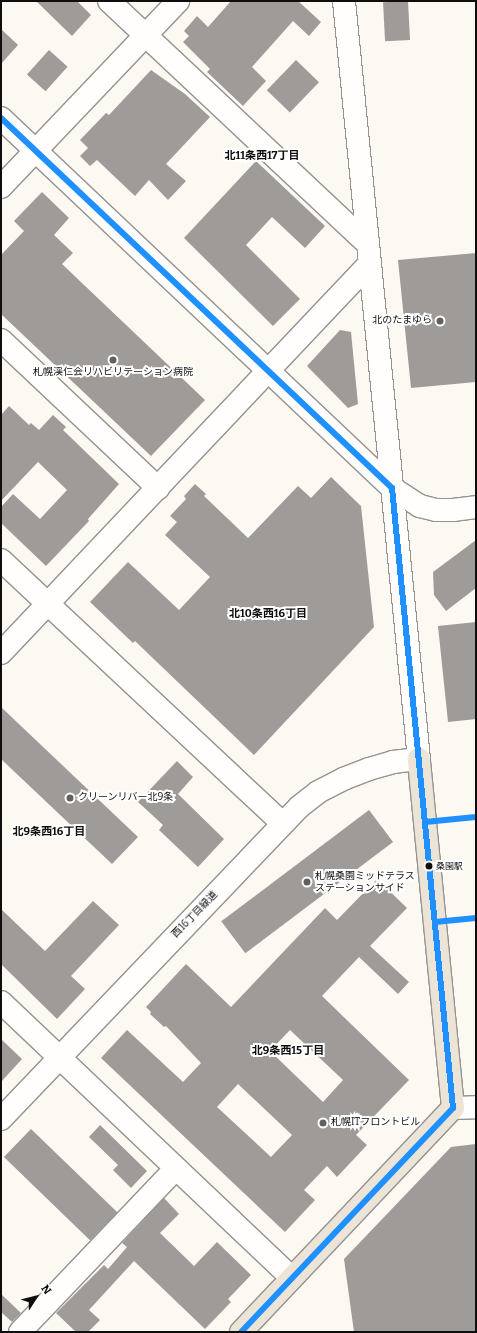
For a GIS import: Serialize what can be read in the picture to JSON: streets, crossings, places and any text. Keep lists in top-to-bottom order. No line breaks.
{"streets":{"street":["西16丁目緑道"]},"districts":["北11条西17丁目","北10条西16丁目","北9条西16丁目","北9条西15丁目"],"places":["北のたまゆら","札幌渓仁会リハビリテーション病院","クリーンリバー北9条","桑園駅","札幌桑園ミッドテラス ステーションサイド","札幌ITフロントビル"],"north":"top right"}
